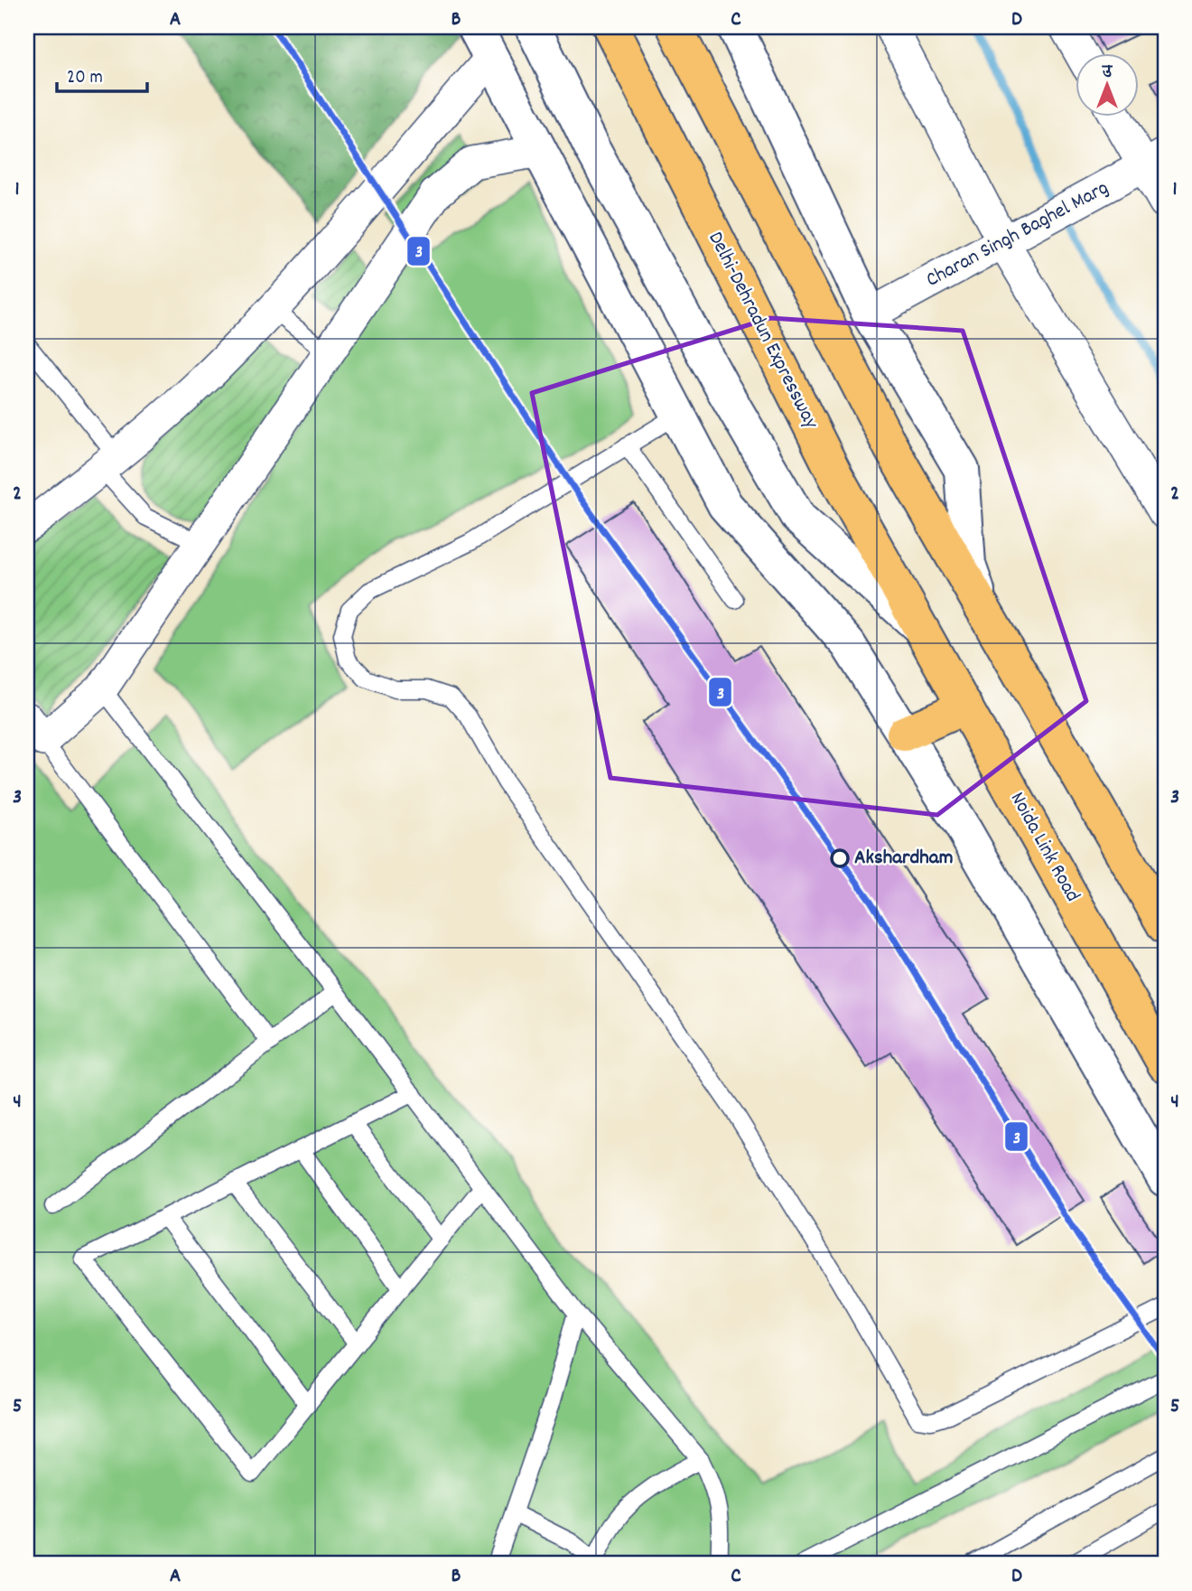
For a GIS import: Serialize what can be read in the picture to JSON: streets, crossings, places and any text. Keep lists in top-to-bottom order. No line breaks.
{"streets":{"highway":["Delhi-Dehradun Expressway","Noida Link Road"],"street":["Charan Singh Baghel Marg"]},"crossings":[["Delhi-Dehradun Expressway","Noida Link Road"]],"places":["Akshardham"],"lines":["transit line 3"],"scale_bar":"20 m","north":"top","grid":{"columns":["A","B","C","D"],"rows":["1","2","3","4","5"]}}
